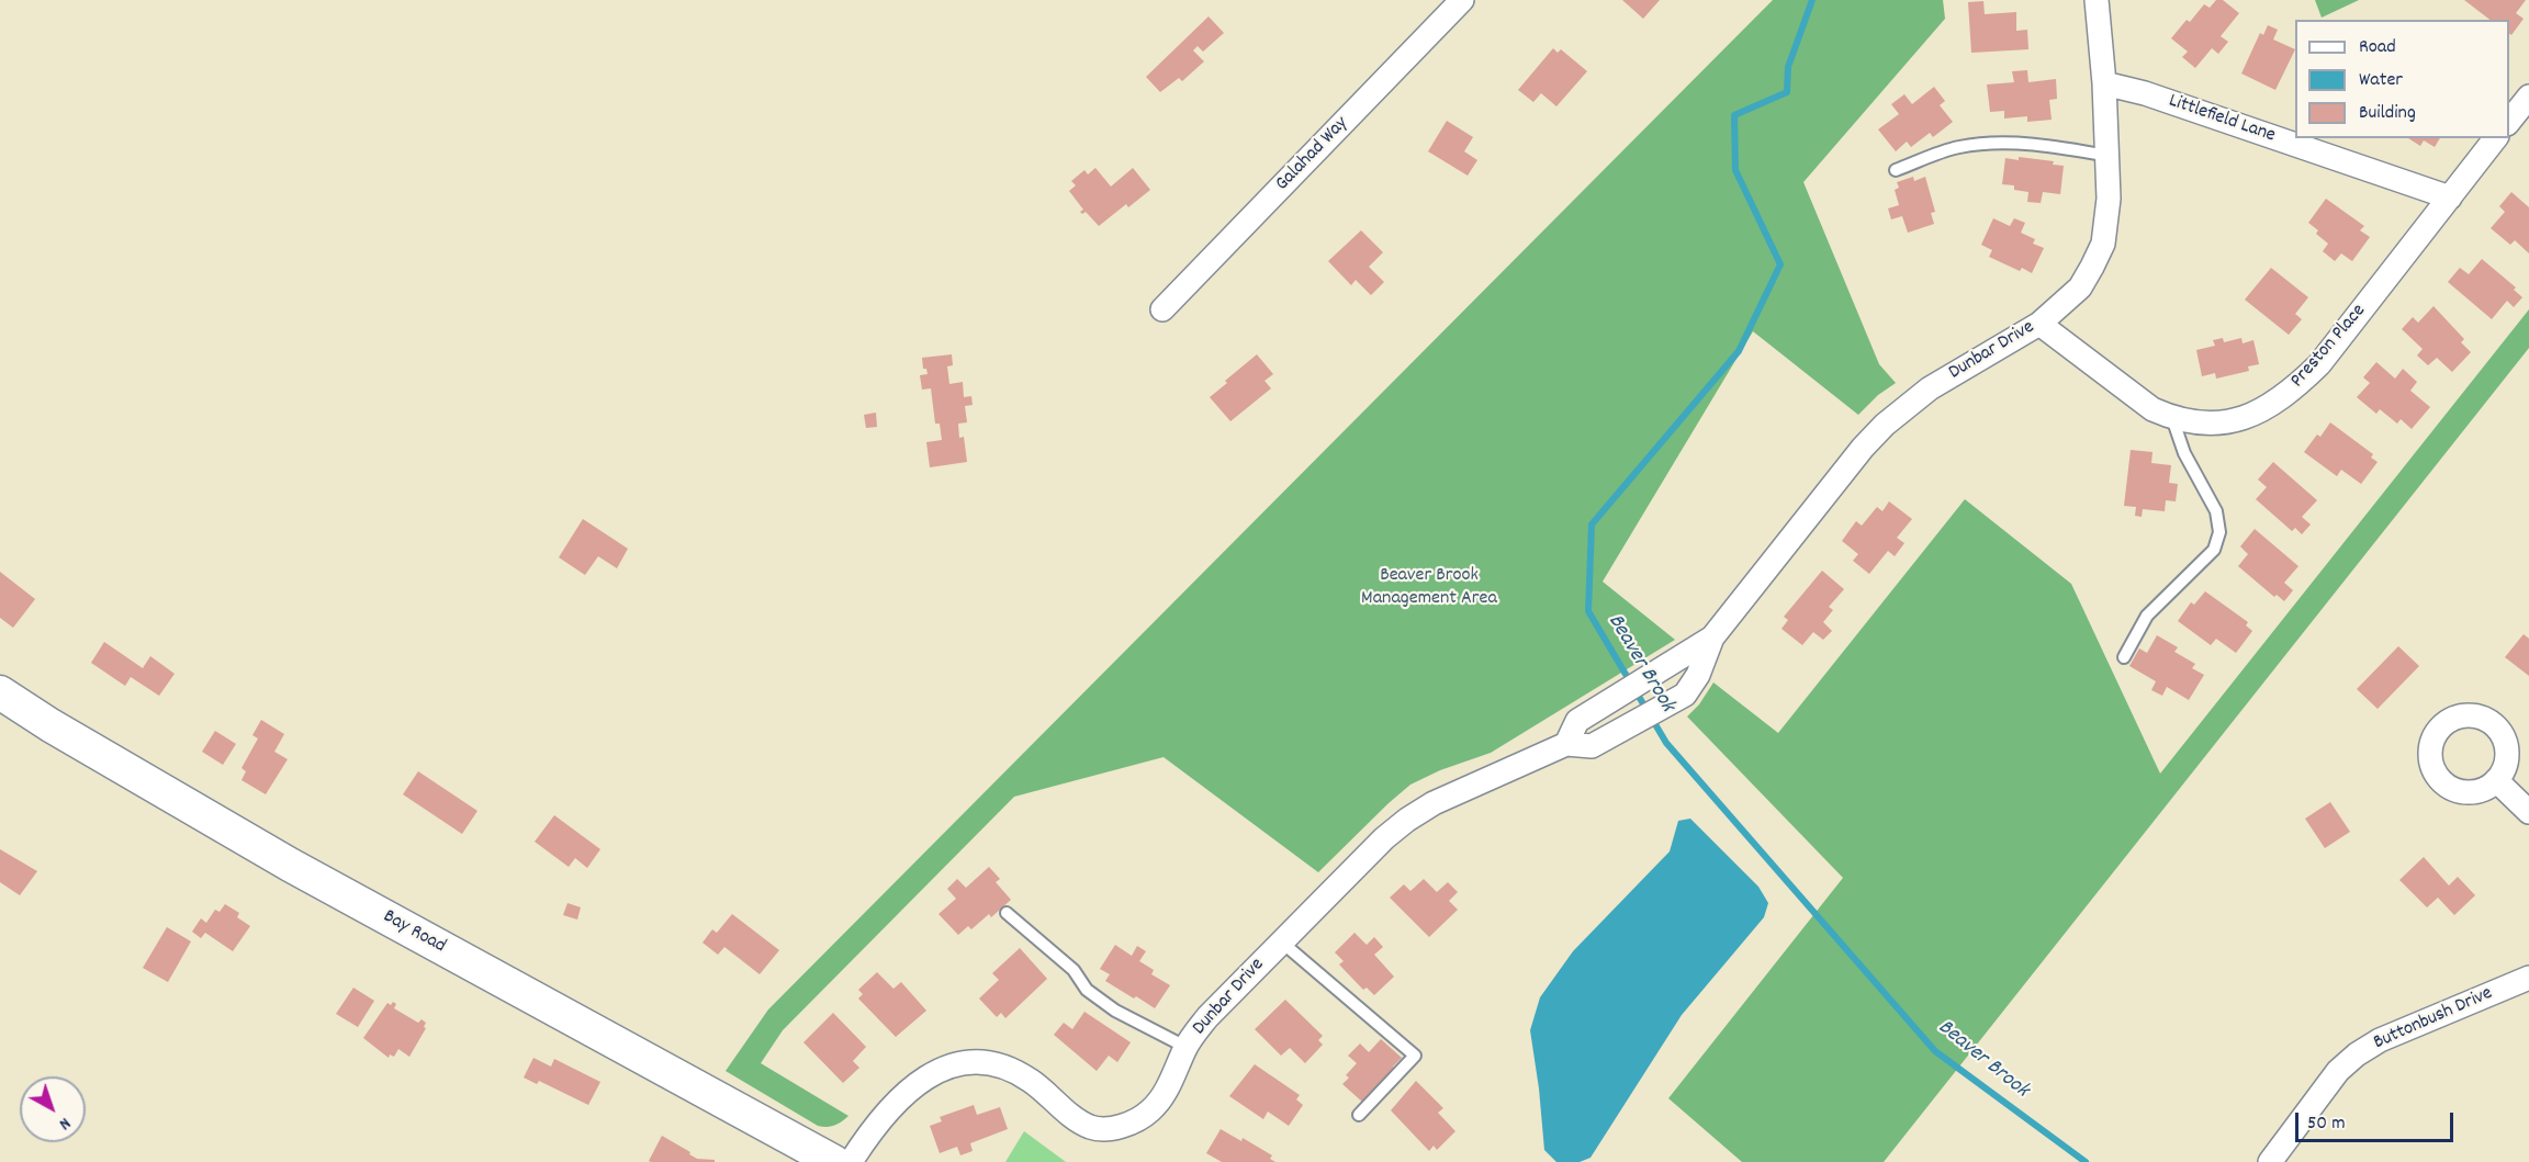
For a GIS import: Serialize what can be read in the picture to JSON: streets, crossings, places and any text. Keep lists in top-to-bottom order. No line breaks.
{"streets":{"main road":["Bay Road"],"street":["Littlefield Lane","Galahad Way","Preston Place","Dunbar Drive","Buttonbush Drive"]},"crossings":[["Littlefield Lane","Preston Place"],["Littlefield Lane","Dunbar Drive"],["Preston Place","Dunbar Drive"]],"water":["Beaver Brook"],"parks":["Beaver Brook Management Area"],"legend":["Road","Water","Building"],"scale_bar":"50 m","north":"bottom right"}
